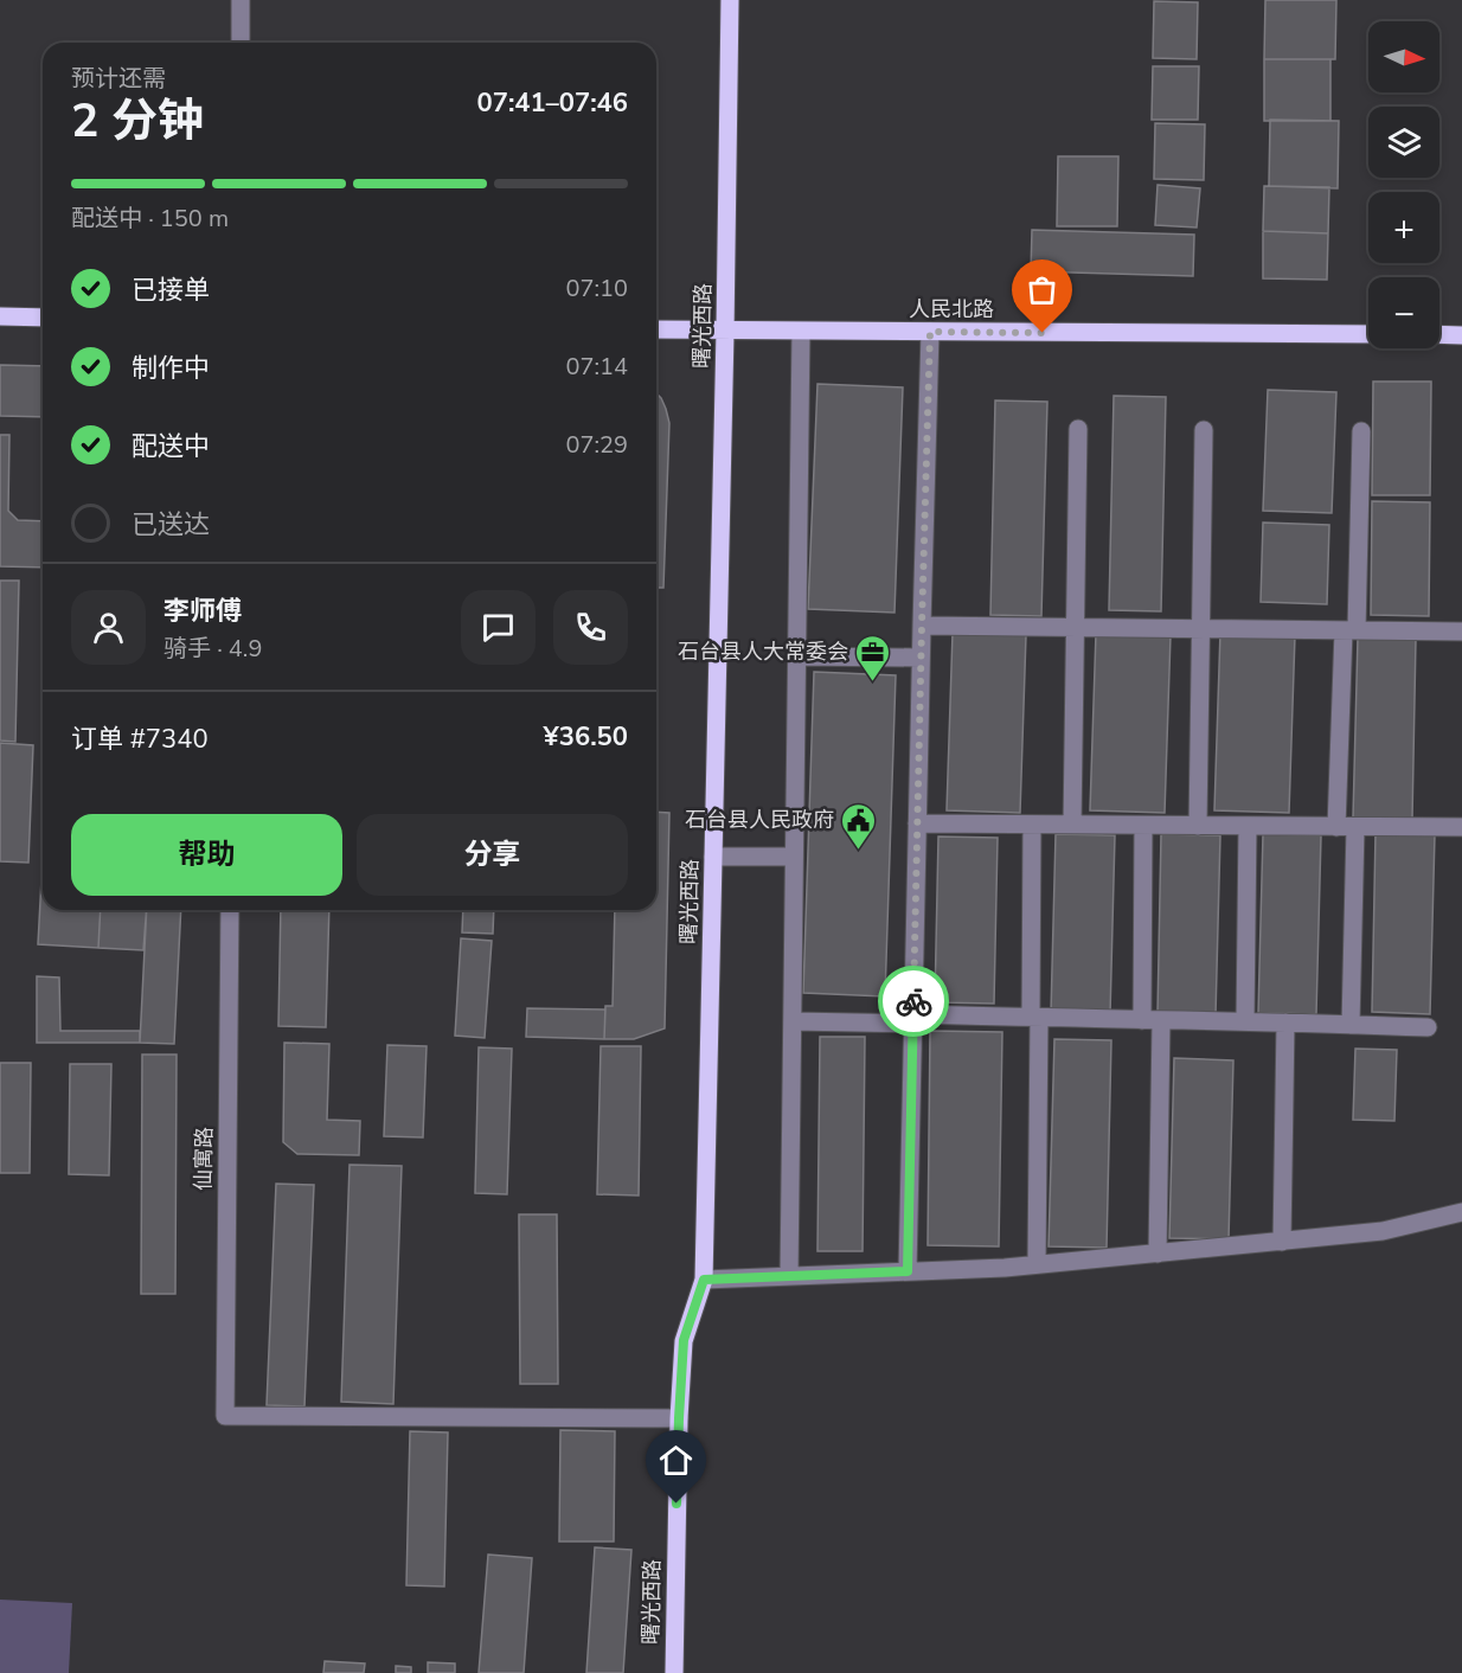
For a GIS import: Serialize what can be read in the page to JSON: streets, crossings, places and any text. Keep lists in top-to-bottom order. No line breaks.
{"streets":{"main road":["人民北路","曙光西路"],"street":["仙寓路"]},"crossings":[["人民北路","曙光西路"],["曙光西路","仙寓路"]],"places":{"office":["石台县人大常委会"],"public building":["石台县人民政府"]},"north":"right","page":{"map_buttons":["+","−"],"heading":["2 分钟","预计还需","07:41–07:46"],"panel":["李师傅","骑手 · 4.9","订单 #7340","¥36.50"],"bar":"配送中 · 150 m","list":[["已接单","07:10"],["制作中","07:14"],["配送中","07:29"],"已送达"],"buttons":["帮助","分享"]}}
